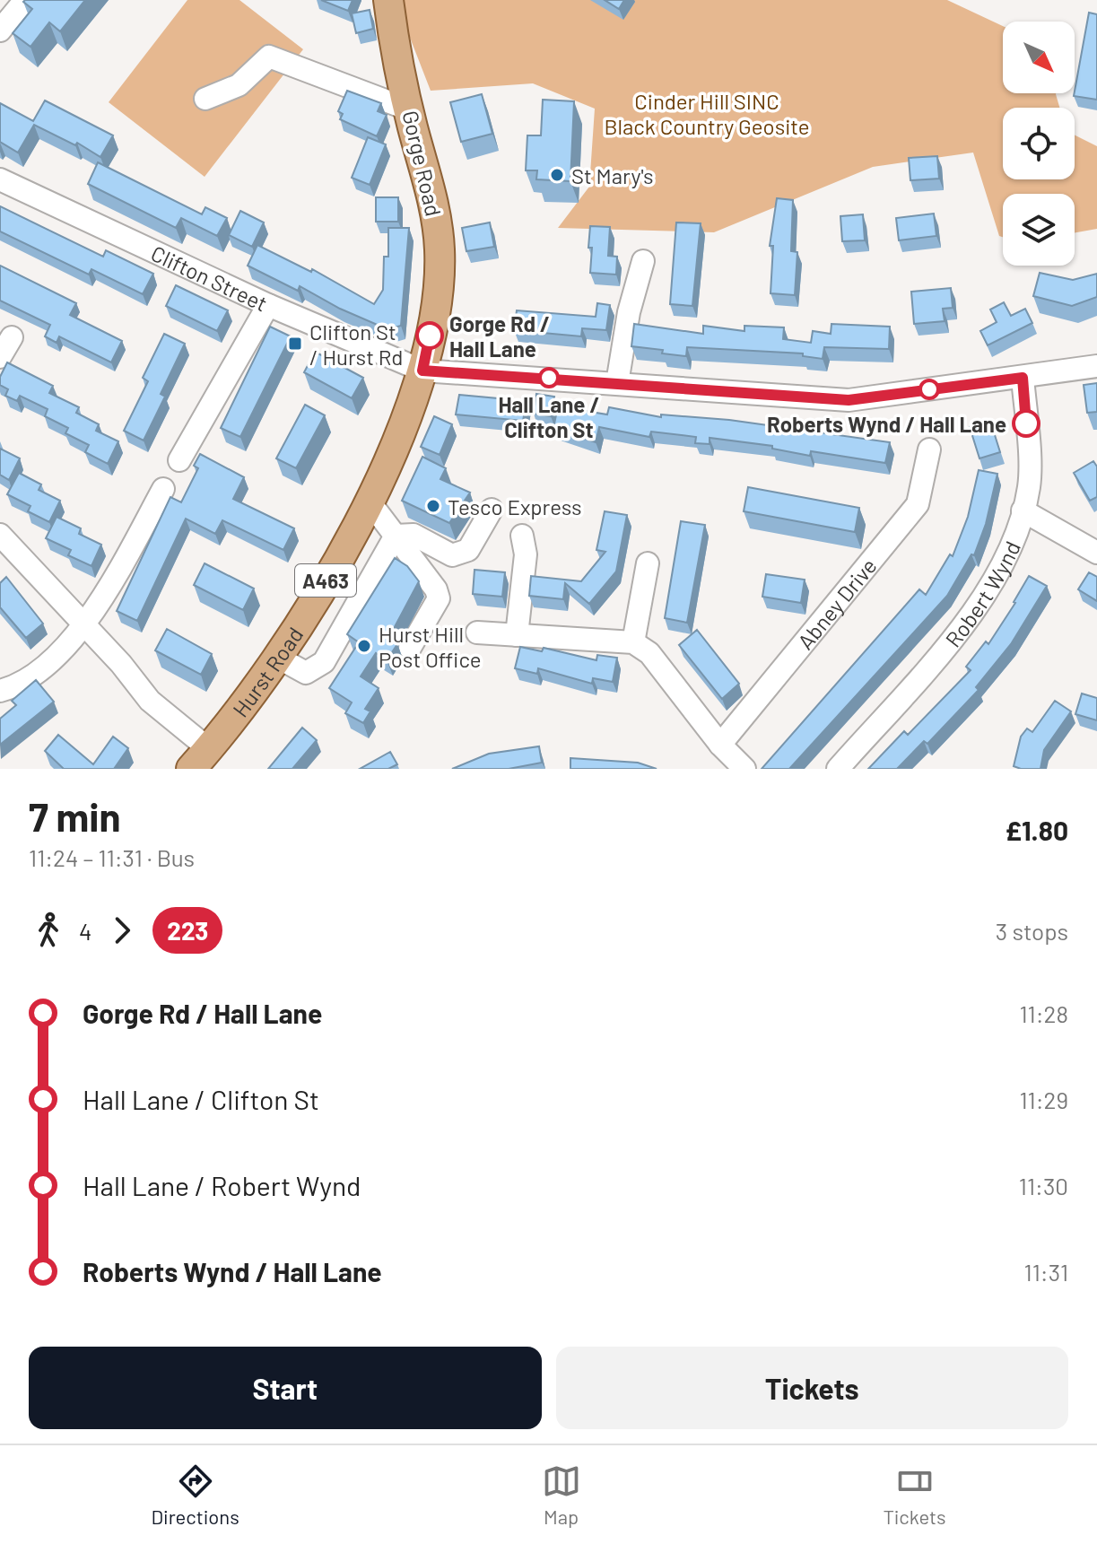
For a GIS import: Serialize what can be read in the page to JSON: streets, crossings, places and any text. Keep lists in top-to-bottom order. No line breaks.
{"streets":{"main road":["Gorge Road","A463","Hurst Road"],"street":["Clifton Street","Robert Wynd","Abney Drive"]},"crossings":[["Gorge Road","Clifton Street"],["Gorge Road","Hurst Road"],["Clifton Street","Robert Wynd"],["Clifton Street","Hurst Road"]],"parks":["Cinder Hill SINC Black Country Geosite"],"places":{"other":["St Mary's","Gorge Rd / Hall Lane","Hall Lane / Clifton St","Roberts Wynd / Hall Lane","Tesco Express","Hurst Hill Post Office"],"transit":["Clifton St / Hurst Rd"]},"lines":["bus line 223"],"north":"bottom right","page":{"heading":["7 min","11:24 – 11:31 · Bus","£1.80"],"legs":["4","223","3 stops"],"list":[{"name":"Gorge Rd / Hall Lane","value":"11:28"},{"name":"Hall Lane / Clifton St","value":"11:29"},{"name":"Hall Lane / Robert Wynd","value":"11:30"},{"name":"Roberts Wynd / Hall Lane","value":"11:31"}],"buttons":["Start","Tickets"],"tabs":["Directions","Map","Tickets"]}}
